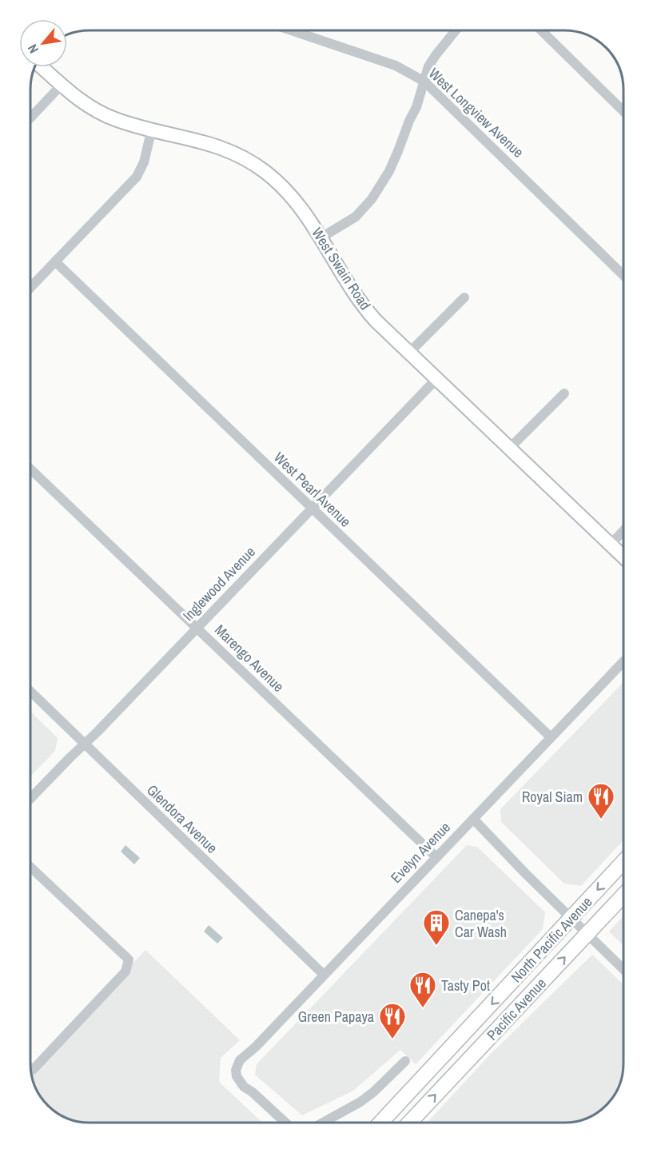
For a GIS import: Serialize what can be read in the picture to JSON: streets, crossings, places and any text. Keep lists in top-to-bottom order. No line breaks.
{"streets":{"main road":["West Swain Road","North Pacific Avenue","Pacific Avenue"],"street":["West Longview Avenue","West Pearl Avenue","Inglewood Avenue","Marengo Avenue","Glendora Avenue","Evelyn Avenue"]},"crossings":[["West Swain Road","Inglewood Avenue"],["West Pearl Avenue","Inglewood Avenue"],["West Pearl Avenue","Evelyn Avenue"],["Inglewood Avenue","Marengo Avenue"],["Inglewood Avenue","Glendora Avenue"],["Marengo Avenue","Evelyn Avenue"],["Glendora Avenue","Evelyn Avenue"]],"one_way":["North Pacific Avenue","Pacific Avenue"],"places":{"restaurant":["Royal Siam","Tasty Pot","Green Papaya"],"building":["Canepa's Car Wash"]},"north":"bottom left"}
